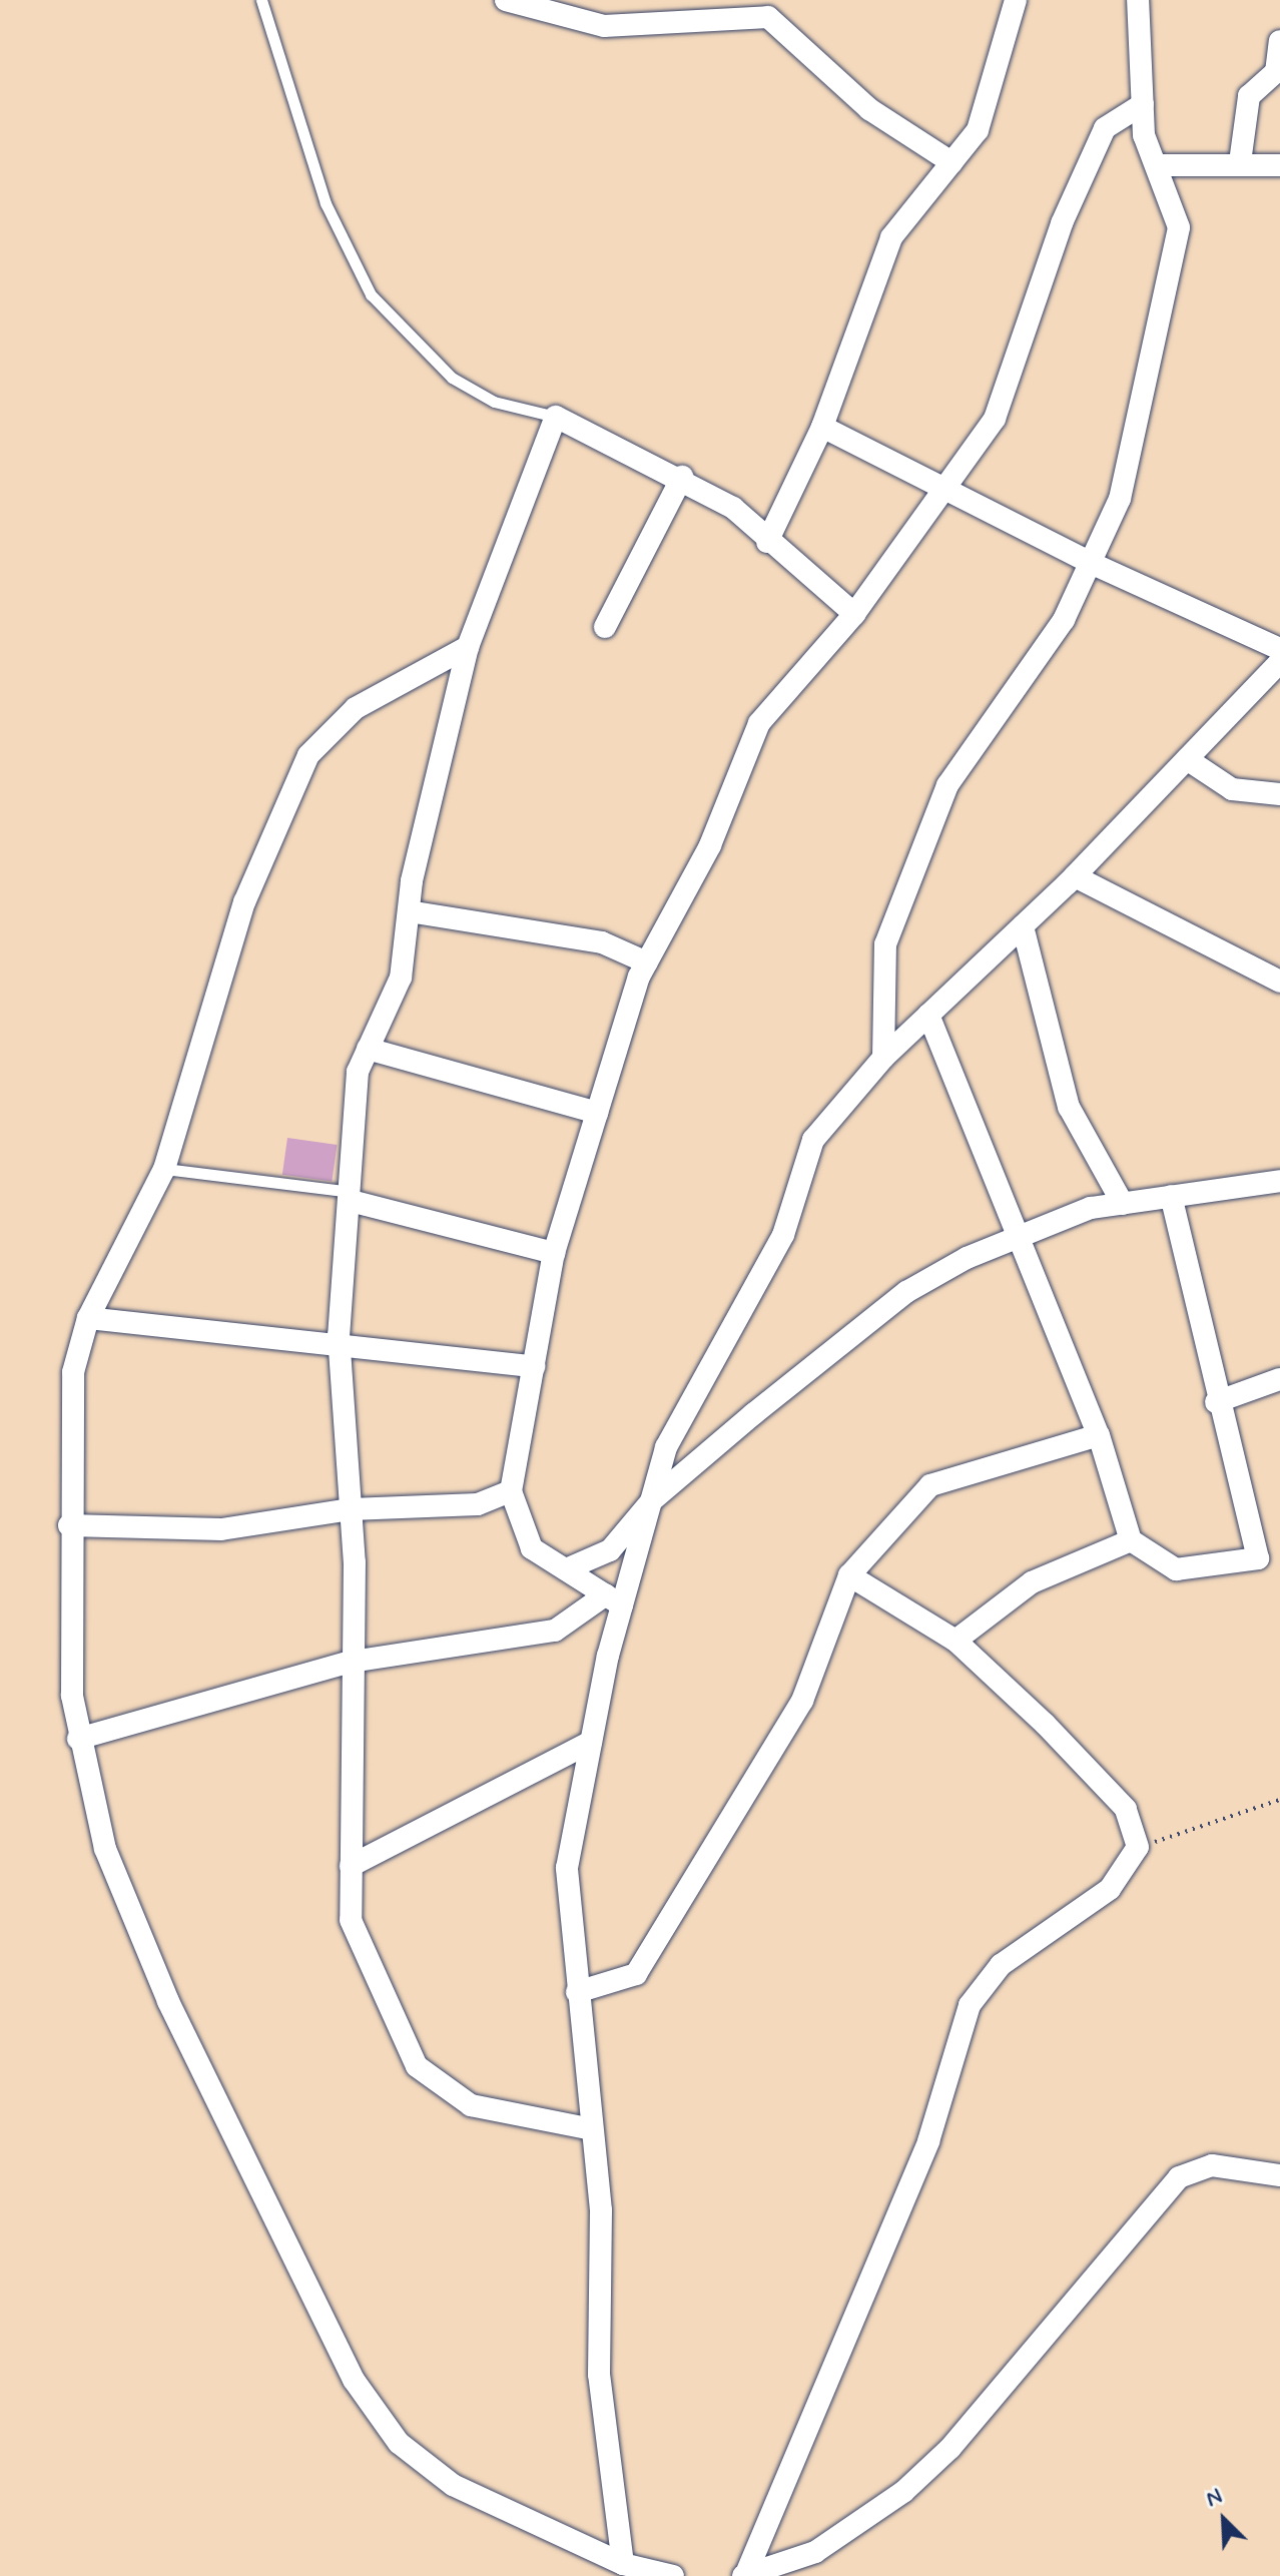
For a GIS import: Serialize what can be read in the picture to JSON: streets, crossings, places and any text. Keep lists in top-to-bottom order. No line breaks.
{"north":"top left"}
